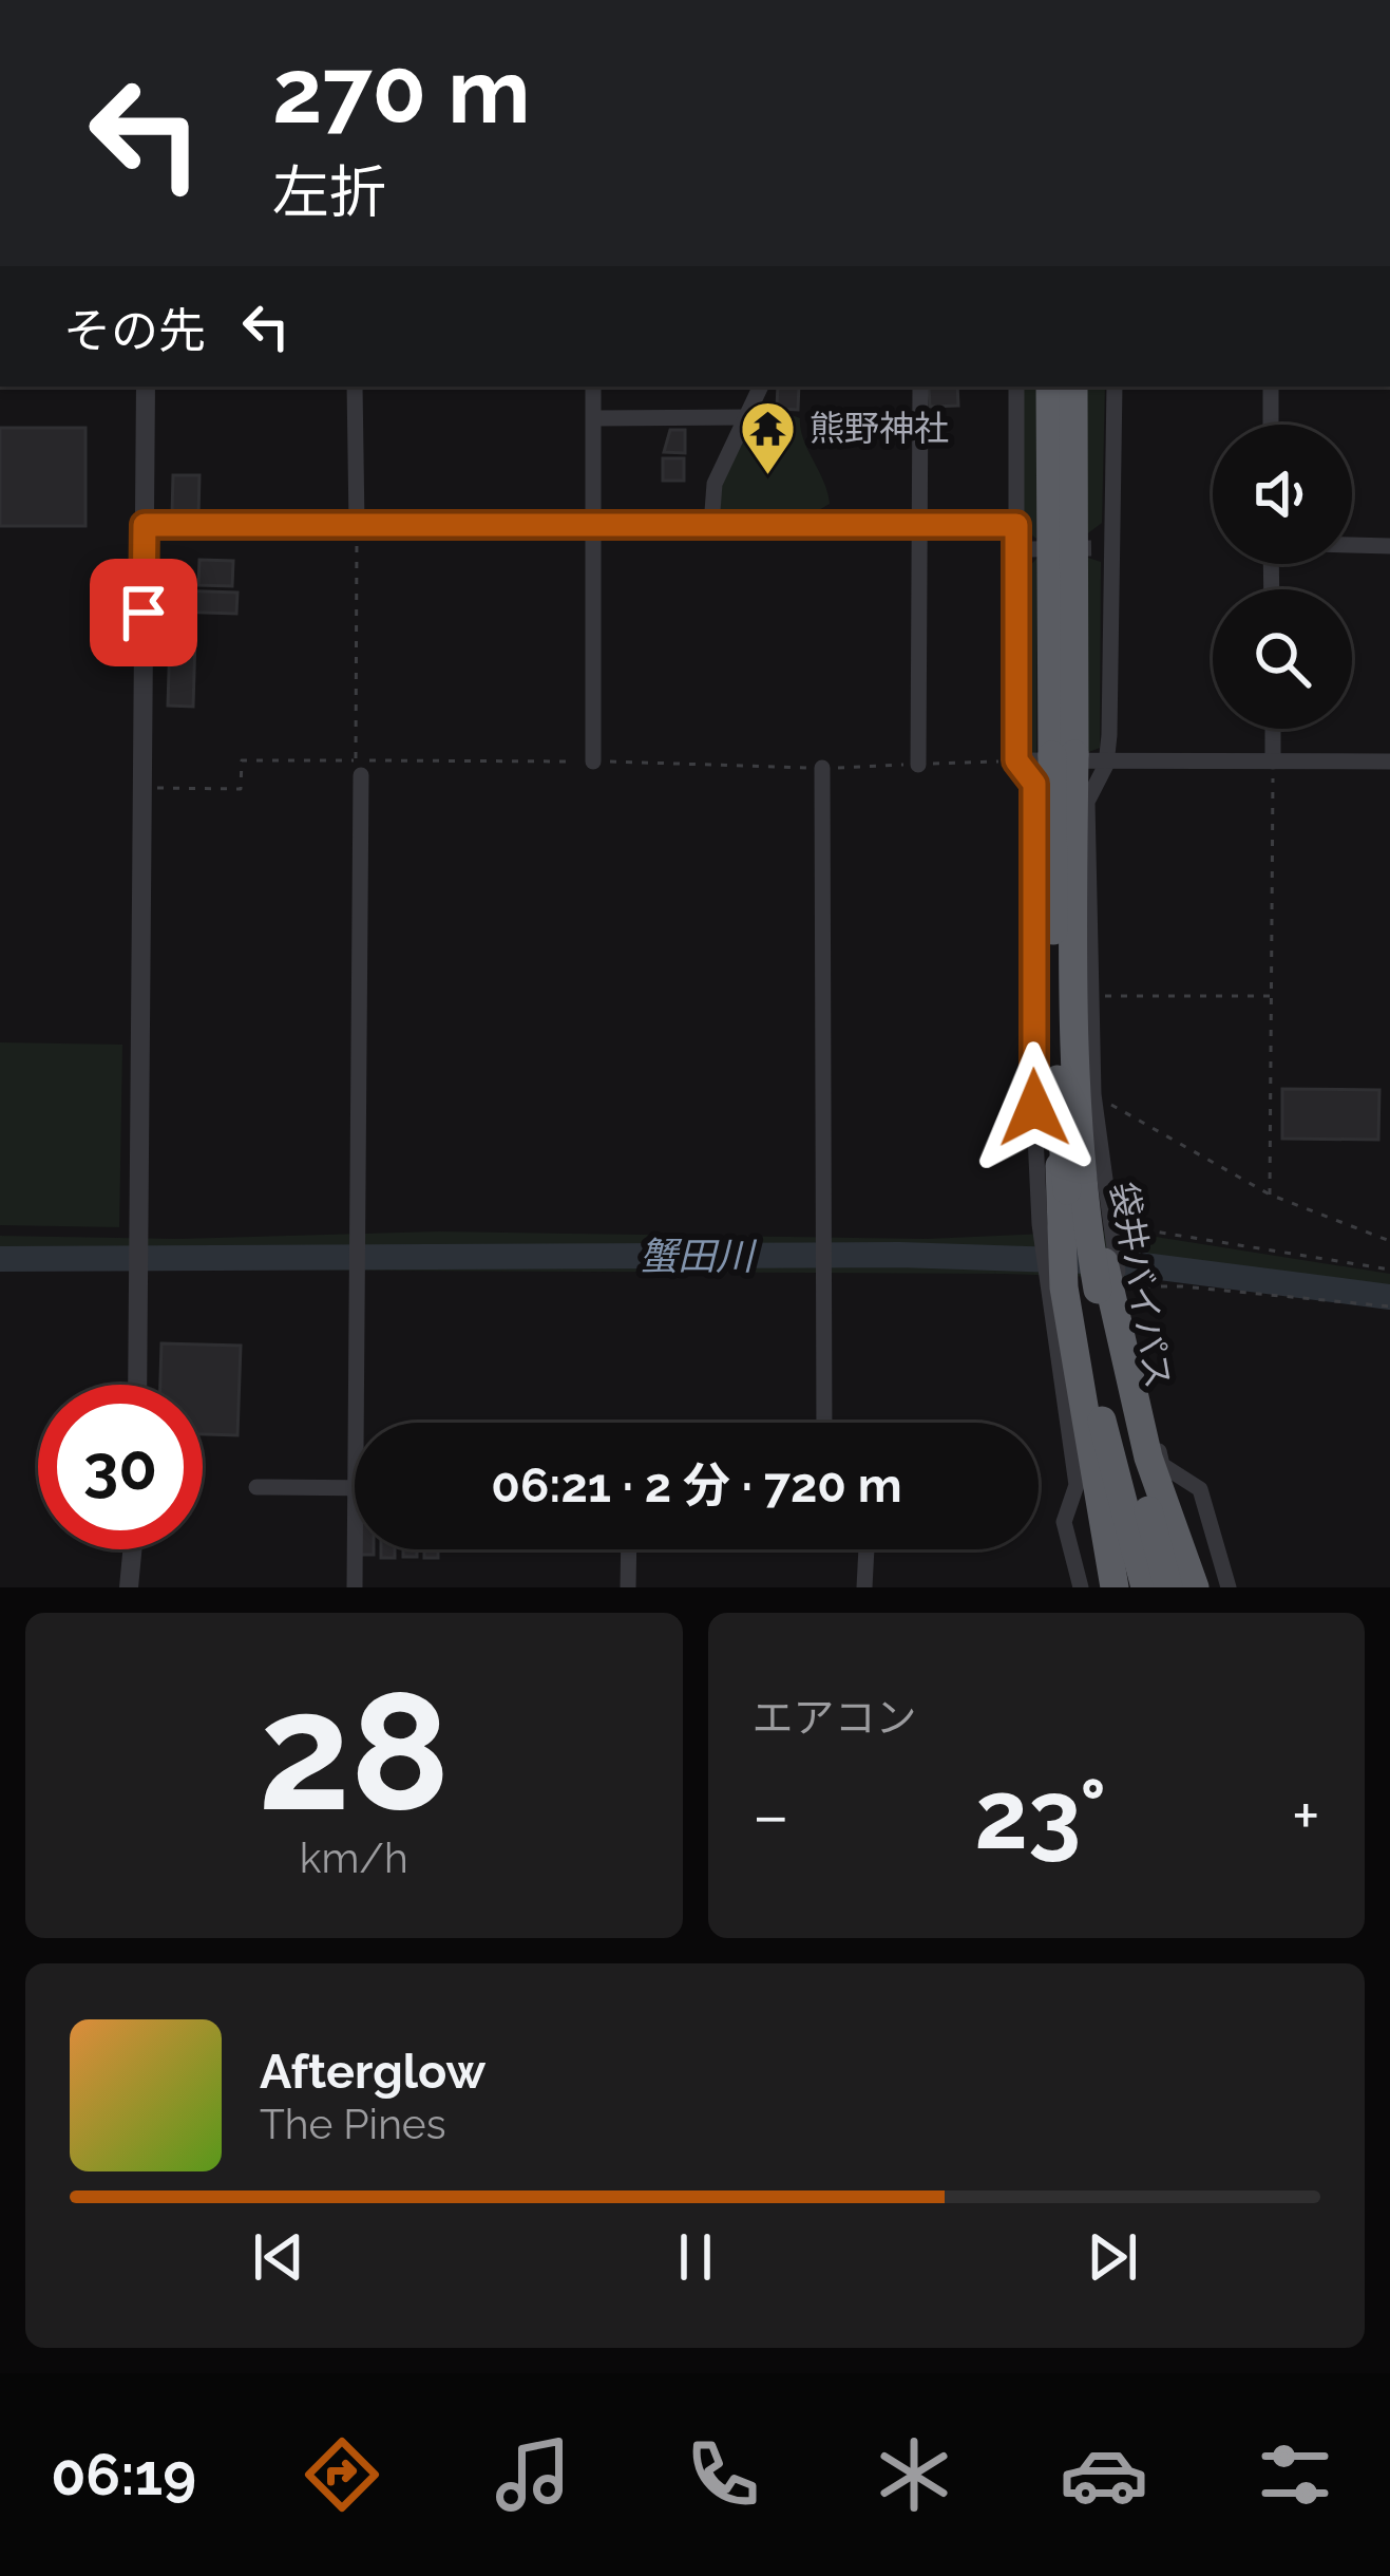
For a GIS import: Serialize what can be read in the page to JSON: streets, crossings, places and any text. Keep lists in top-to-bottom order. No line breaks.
{"streets":{"highway":["袋井バイパス"]},"water":["蟹田川"],"places":{"temple":["熊野神社"]},"page":{"turn":["270 m","左折"],"then":"その先","limit":"30","trip":"06:21 · 2 分 · 720 m","tile":[["28","km/h"],"エアコン"],"heat":["−","23°","+"],"song":["Afterglow","The Pines"],"tabs":"06:19"}}
